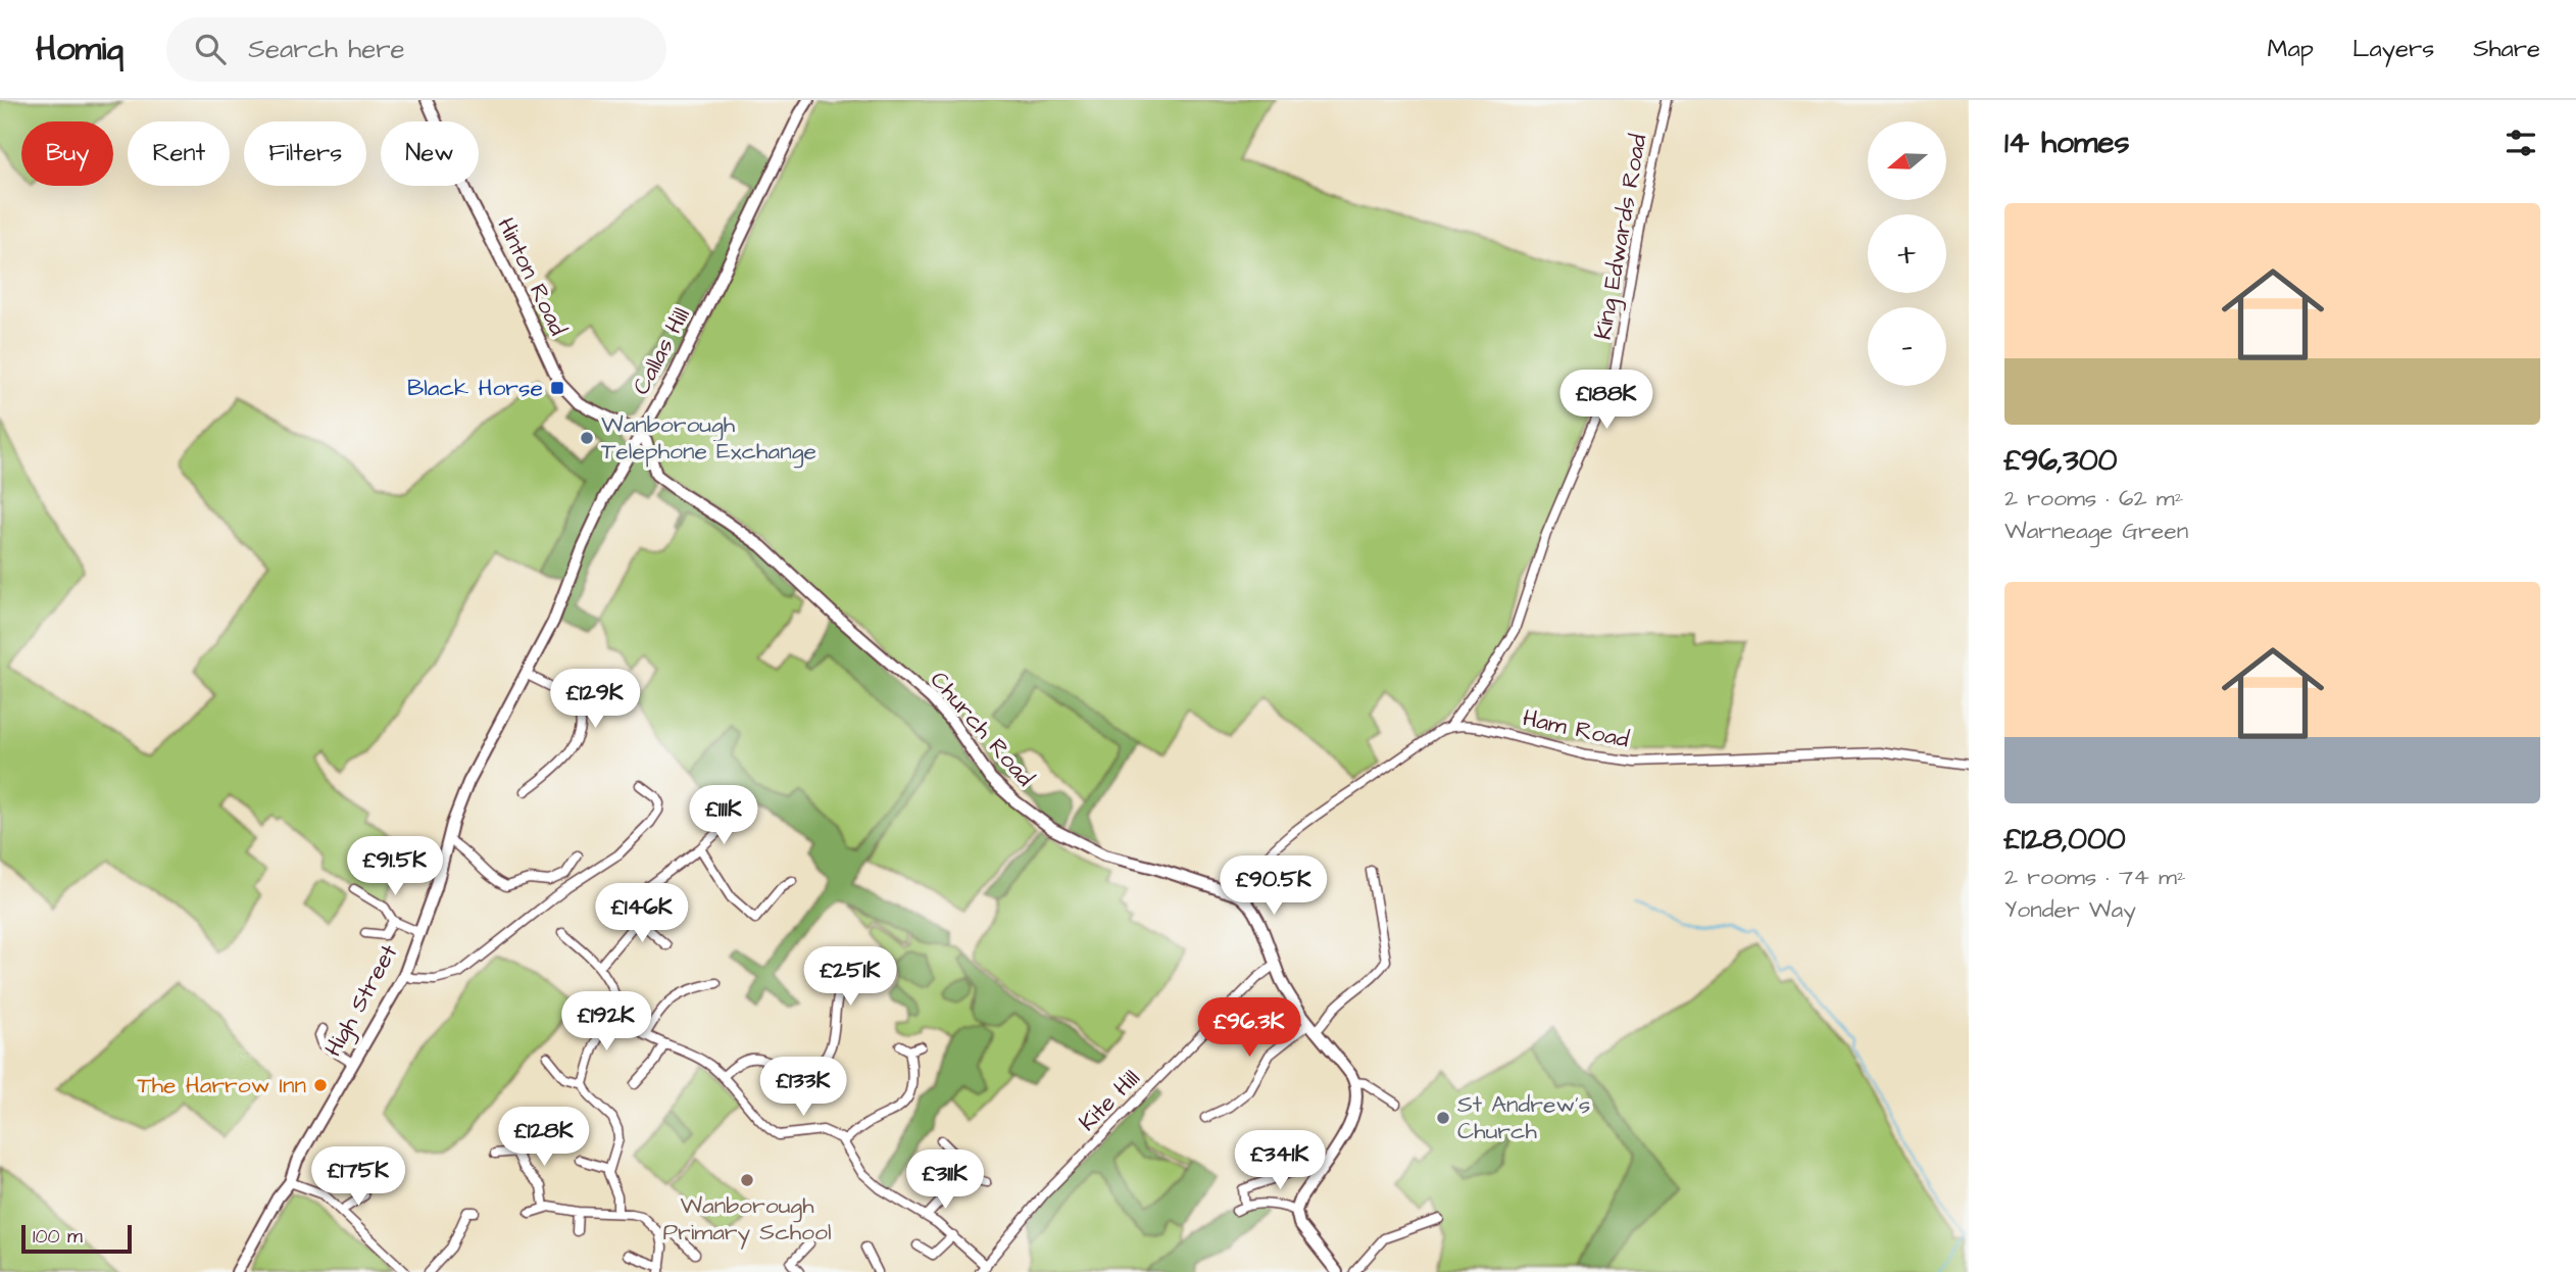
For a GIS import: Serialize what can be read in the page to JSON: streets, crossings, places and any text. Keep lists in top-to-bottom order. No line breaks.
{"streets":{"street":["King Edwards Road","Hinton Road","Callas Hill","Church Road","Ham Road","High Street","Kite Hill"]},"crossings":[["King Edwards Road","Ham Road"],["Hinton Road","Callas Hill"],["Hinton Road","Church Road"],["Callas Hill","Church Road"],["Callas Hill","High Street"]],"places":{"transit":["Black Horse"],"other":["Wanborough Telephone Exchange","The Harrow Inn","St Andrew's Church","Wanborough Primary School"]},"scale_bar":"100 m","north":"left","page":{"header":"Homiq","search":"Search here","nav":["Map","Layers","Share"],"heading":"14 homes","map_buttons":["+","−"],"chip":["Buy","Rent","Filters","New"],"list":[{"name":"£96,300","note":"2 rooms · 62 m² · Warneage Green"},{"name":"£128,000","note":"2 rooms · 74 m² · Yonder Way"}],"price":["£188K","£129K","£111K","£91.5K","£90.5K","£146K","£251K","£192K","£96.3K","£133K","£128K","£341K","£175K","£311K"],"scale":"100 m"}}
